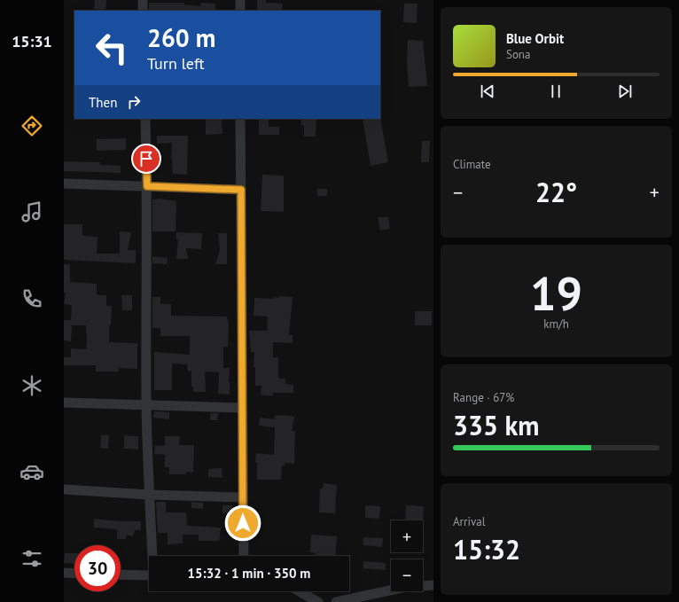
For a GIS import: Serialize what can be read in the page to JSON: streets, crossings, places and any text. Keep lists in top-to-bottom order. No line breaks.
{"page":{"tabs":"15:31","turn":["260 m","Turn left"],"song":["Blue Orbit","Sona"],"then":"Then","tile":["Climate",["19","km/h"],["Range · 67%","335 km"],["Arrival","15:32"]],"heat":["−","22°","+"],"map_buttons":["+","−"],"limit":"30","trip":"15:32 · 1 min · 350 m"}}
